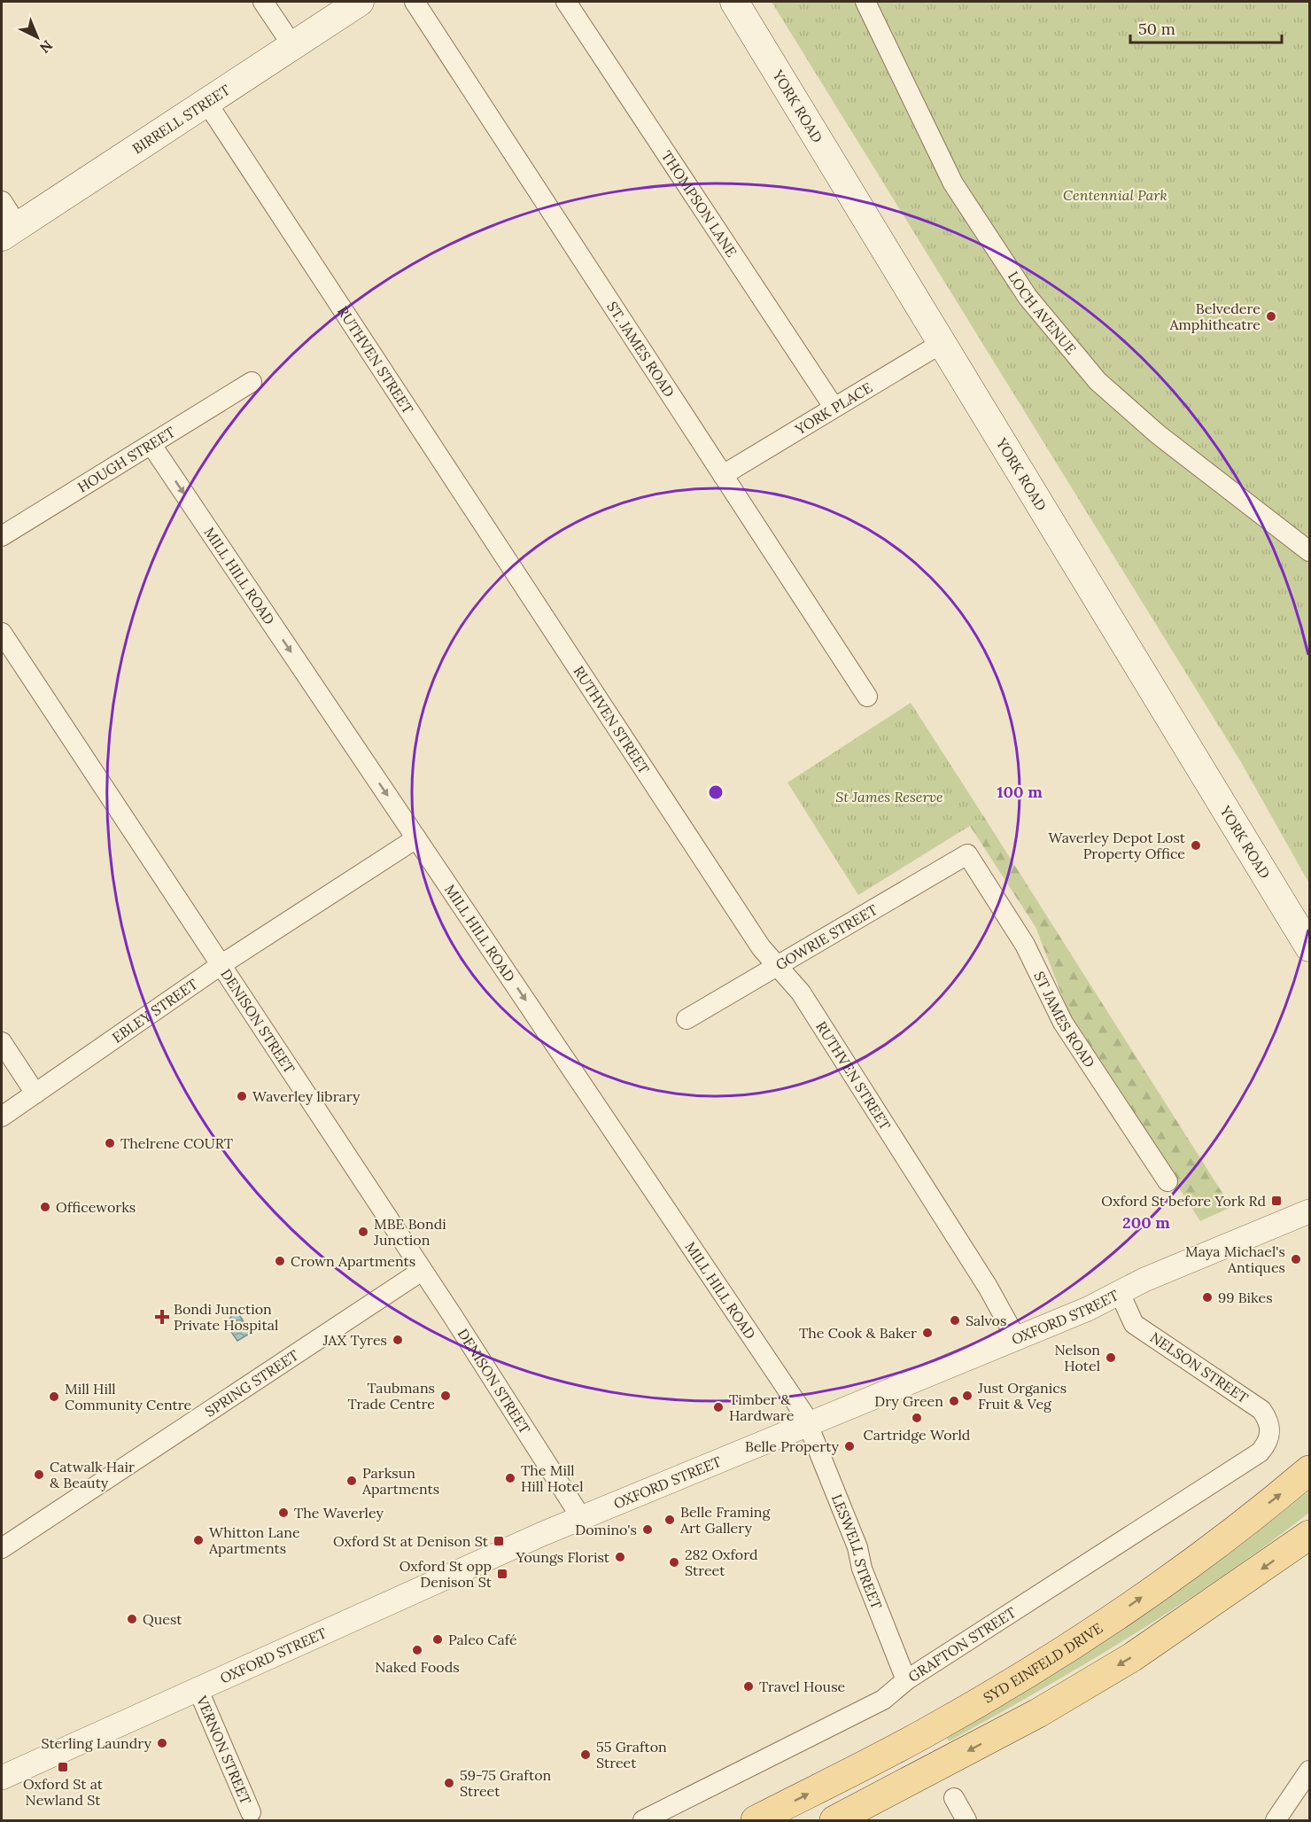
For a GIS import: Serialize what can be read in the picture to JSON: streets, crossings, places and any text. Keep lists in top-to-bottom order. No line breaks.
{"streets":{"main road":["YORK ROAD","BIRRELL STREET","SYD EINFELD DRIVE"],"street":["THOMPSON LANE","LOCH AVENUE","ST. JAMES ROAD","RUTHVEN STREET","YORK PLACE","HOUGH STREET","MILL HILL ROAD","GOWRIE STREET","EBLEY STREET","ST JAMES ROAD","DENISON STREET","OXFORD STREET","NELSON STREET","SPRING STREET","LESWELL STREET","GRAFTON STREET","VERNON STREET"]},"crossings":[["YORK ROAD","YORK PLACE"],["BIRRELL STREET","RUTHVEN STREET"],["THOMPSON LANE","YORK PLACE"],["ST. JAMES ROAD","YORK PLACE"],["RUTHVEN STREET","GOWRIE STREET"],["RUTHVEN STREET","OXFORD STREET"],["HOUGH STREET","MILL HILL ROAD"],["MILL HILL ROAD","EBLEY STREET"],["MILL HILL ROAD","OXFORD STREET"],["MILL HILL ROAD","LESWELL STREET"],["GOWRIE STREET","ST JAMES ROAD"],["EBLEY STREET","DENISON STREET"],["DENISON STREET","OXFORD STREET"],["DENISON STREET","SPRING STREET"],["OXFORD STREET","NELSON STREET"],["OXFORD STREET","LESWELL STREET"],["OXFORD STREET","VERNON STREET"],["NELSON STREET","GRAFTON STREET"],["LESWELL STREET","GRAFTON STREET"]],"one_way":["MILL HILL ROAD"],"parks":["Centennial Park","St James Reserve"],"places":{"other":["Belvedere Amphitheatre","Waverley Depot Lost Property Office","Waverley library","Thelrene COURT","Officeworks","MBE Bondi Junction","Maya Michael's Antiques","Crown Apartments","99 Bikes","Salvos","The Cook & Baker","JAX Tyres","Nelson Hotel","Taubmans Trade Centre","Just Organics Fruit & Veg","Mill Hill Community Centre","Dry Green","Timber & Hardware","Cartridge World","Belle Property","Catwalk Hair & Beauty","The Mill Hill Hotel","Parksun Apartments","The Waverley","Belle Framing Art Gallery","Domino's","Whitton Lane Apartments","Youngs Florist","282 Oxford Street","Quest","Paleo Café","Naked Foods","Travel House","Sterling Laundry","55 Grafton Street","59-75 Grafton Street"],"transit":["Oxford St before York Rd","Oxford St at Denison St","Oxford St opp Denison St","Oxford St at Newland St"],"health":["Bondi Junction Private Hospital"]},"scale_bar":"50 m","north":"bottom right","rings":["100 m","200 m"]}
